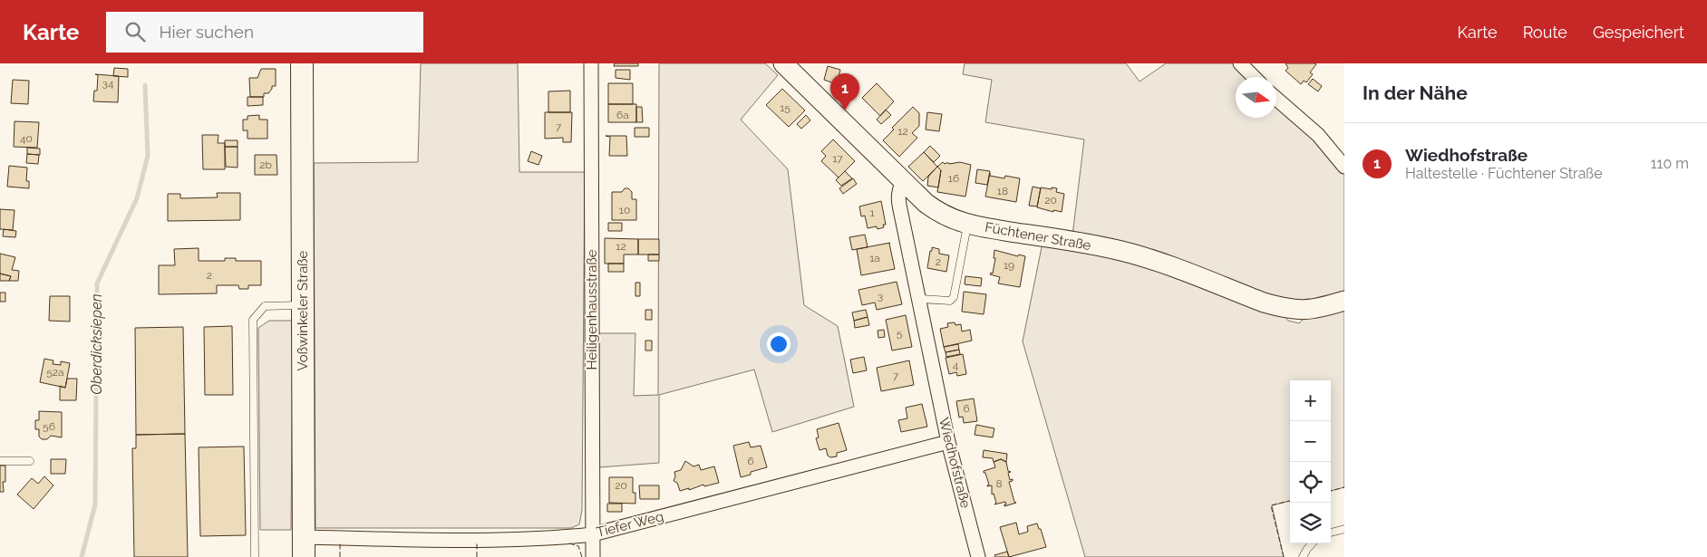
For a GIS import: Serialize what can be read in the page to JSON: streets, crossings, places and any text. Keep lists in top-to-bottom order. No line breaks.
{"streets":{"main road":["Voßwinkeler Straße"],"street":["Füchtener Straße","Heiligenhausstraße","Wiedhofstraße","Tiefer Weg"]},"crossings":[["Füchtener Straße","Wiedhofstraße"],["Heiligenhausstraße","Tiefer Weg"],["Voßwinkeler Straße","Tiefer Weg"],["Wiedhofstraße","Tiefer Weg"]],"water":["Oberdicksiepen"],"house_numbers":["34","15","6a","7","12","40","17","2b","16","18","20","10","1","12","1a","2","19","2","3","5","4","52a","7","6","56","6","8","20"],"north":"right","page":{"header":"Karte","search":"Hier suchen","nav":["Karte","Route","Gespeichert"],"heading":"In der Nähe","pins":"1","list":[{"mark":"1","name":"Wiedhofstraße","note":"Haltestelle · Füchtener Straße","value":"110 m"}],"map_buttons":["+","−"]}}
